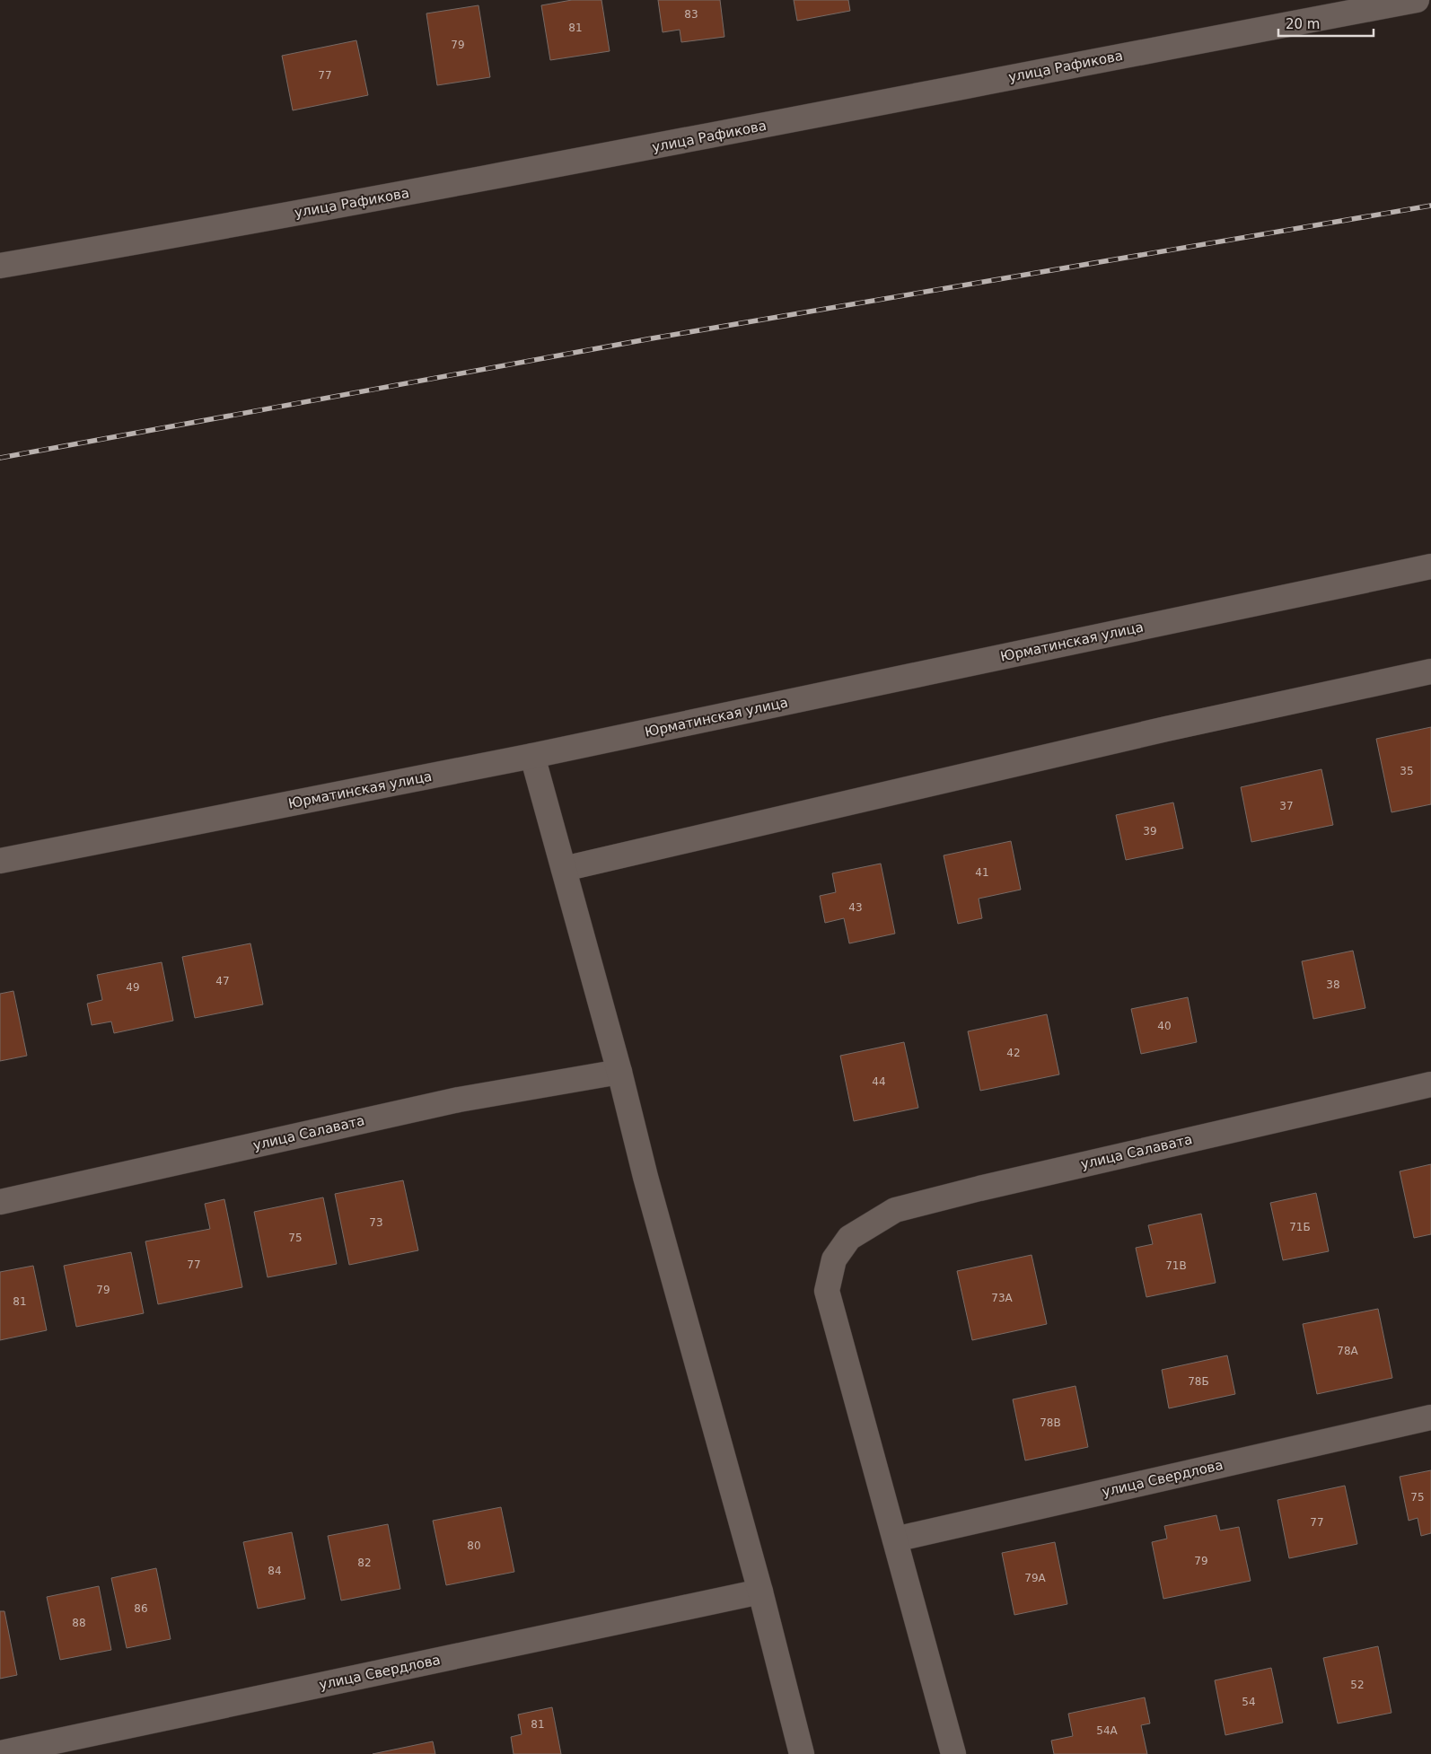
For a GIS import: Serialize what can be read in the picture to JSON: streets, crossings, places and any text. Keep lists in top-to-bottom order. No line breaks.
{"streets":{"street":["улица Рафикова","Юрматинская улица","улица Салавата","улица Свердлова"]},"crossings":[["улица Салавата","улица Свердлова"]],"house_numbers":["83","81","79","77","35","37","39","41","43","47","38","49","40","42","44","73","71Б","75","77","71В","79","73А","81","78А","78Б","78В","75","77","80","79","82","84","79А","86","88","52","54","81","54А"],"scale_bar":"20 m"}
